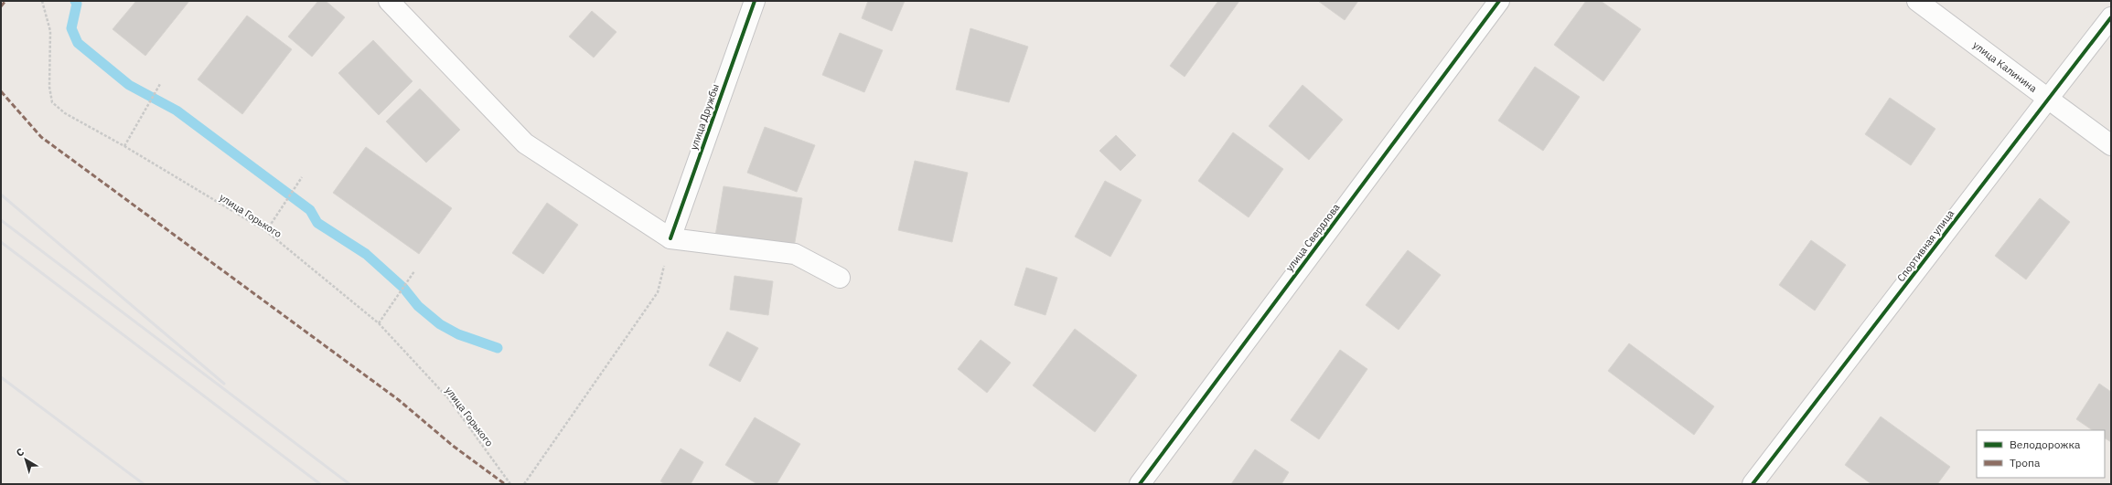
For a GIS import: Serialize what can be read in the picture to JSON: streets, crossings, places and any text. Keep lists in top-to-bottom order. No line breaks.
{"streets":{"street":["улица Калинина","улица Дружбы","улица Свердлова","Спортивная улица"],"path":["улица Горького"]},"crossings":[["улица Калинина","Спортивная улица"]],"legend":["Велодорожка","Тропа"],"north":"top left"}
